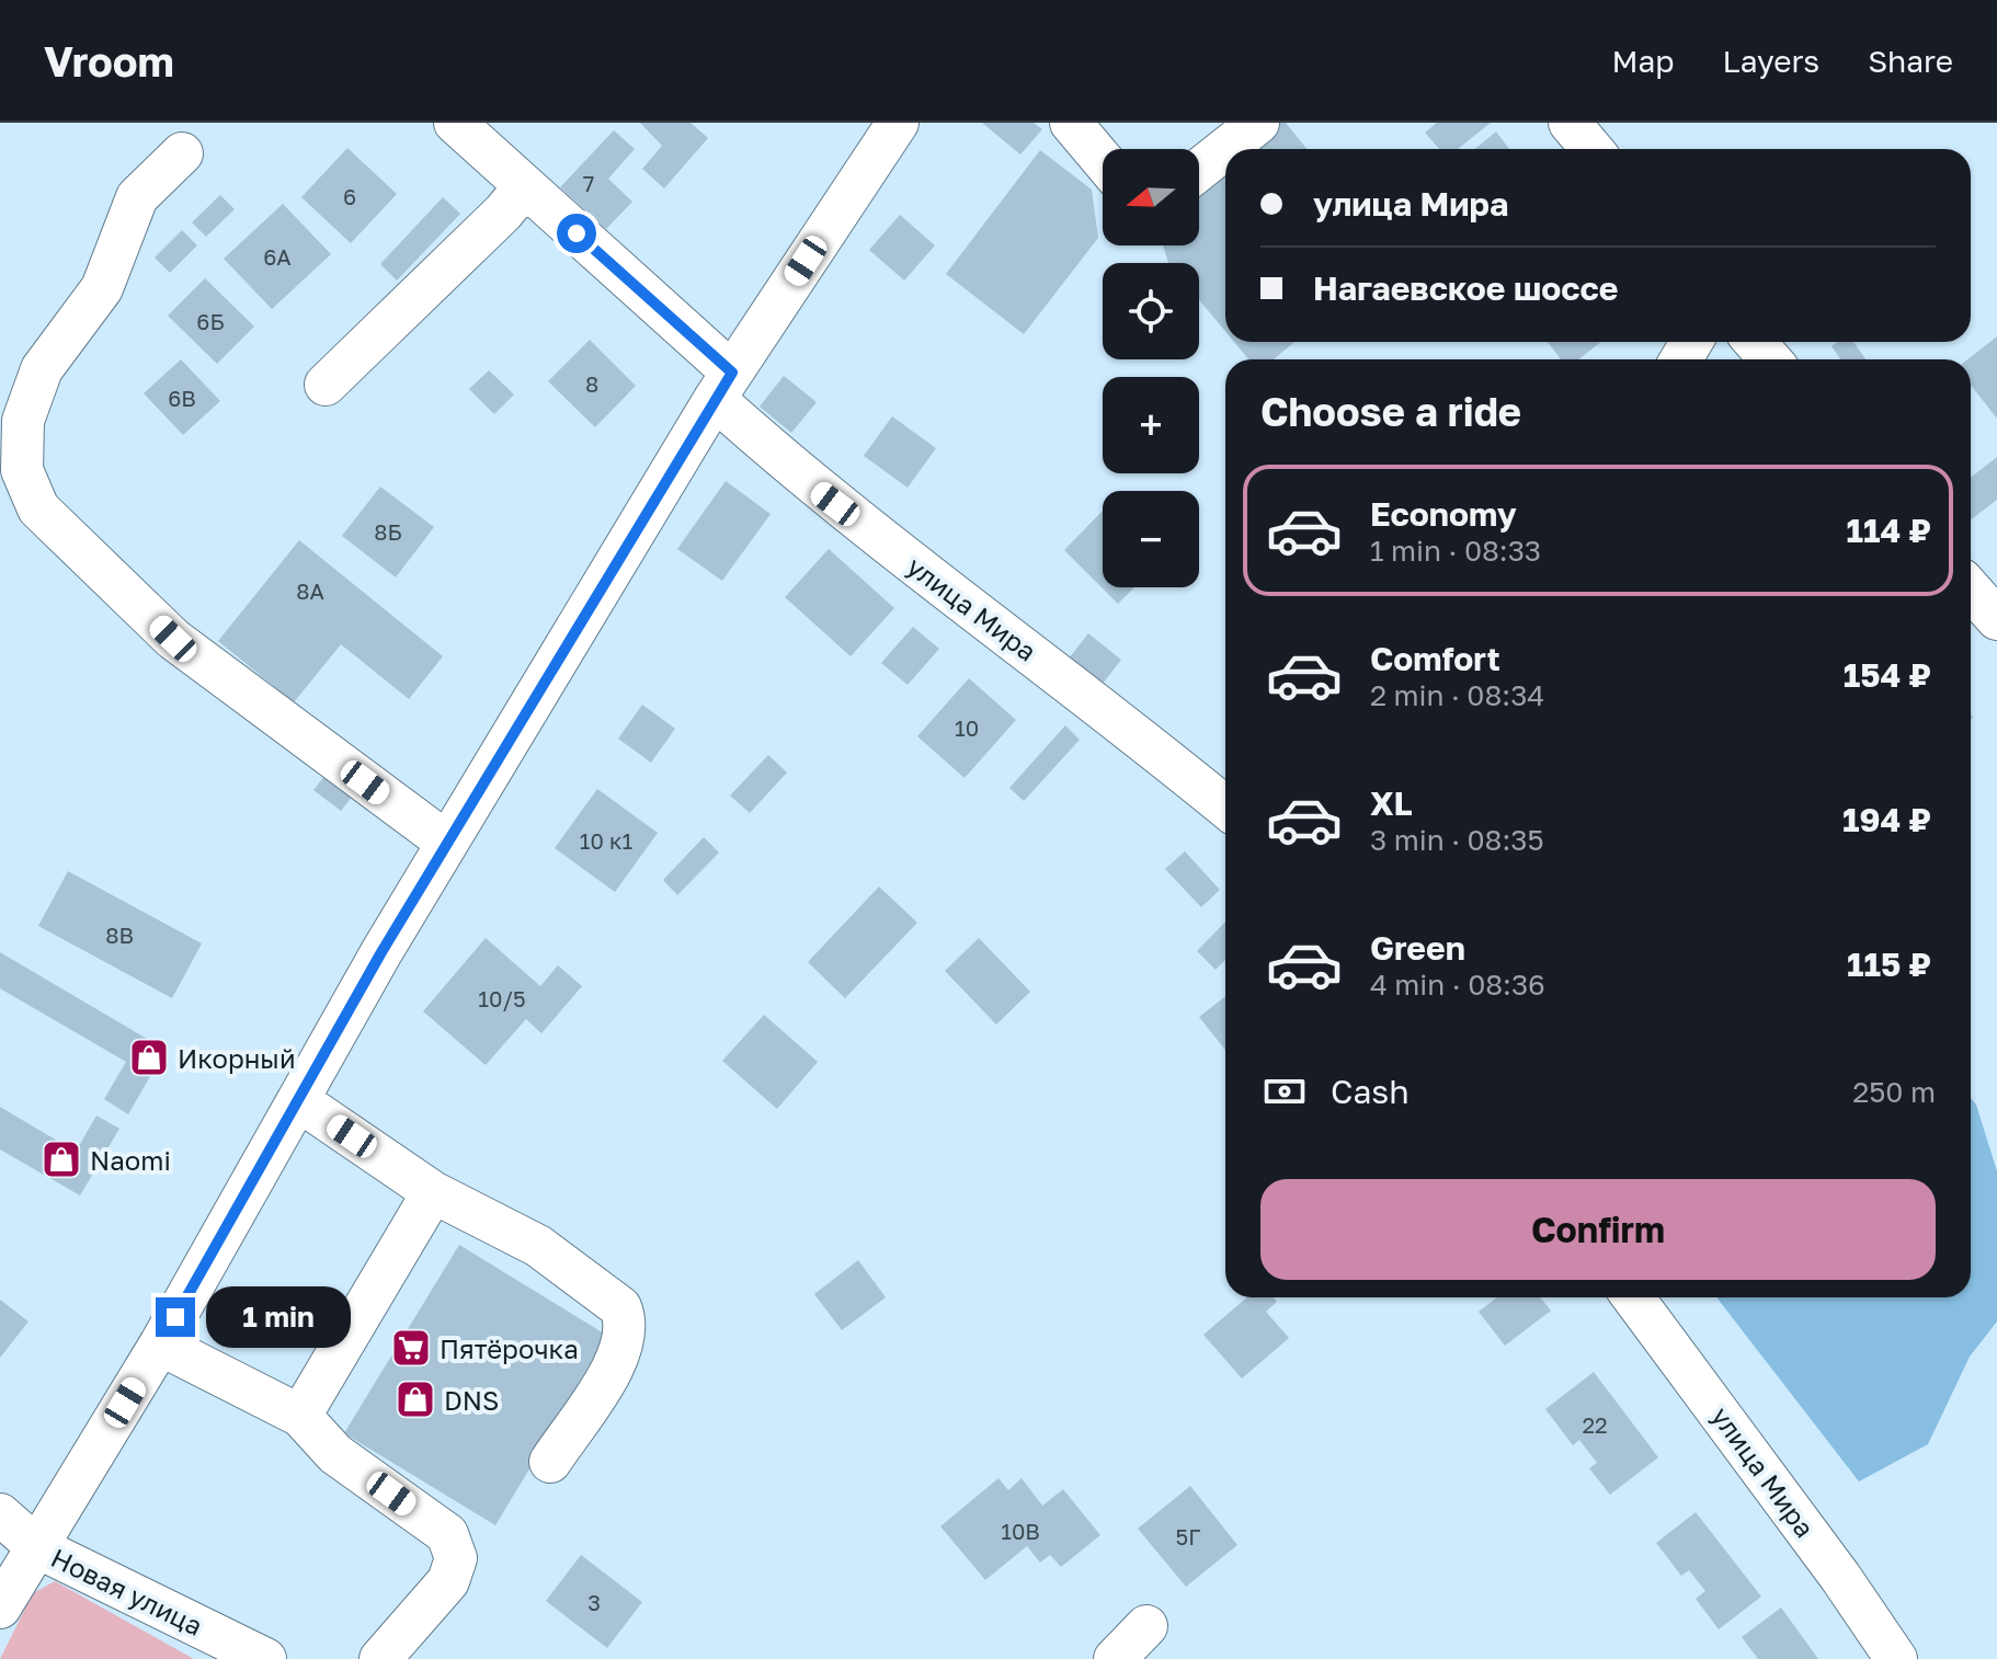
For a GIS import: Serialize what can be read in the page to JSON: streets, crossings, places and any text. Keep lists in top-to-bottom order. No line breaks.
{"streets":{"street":["улица Мира","Новая улица"]},"places":{"shop":["Икорный","Naomi","DNS"],"supermarket":["Пятёрочка"]},"house_numbers":["7","6","6А","6Б","8","6В","8Б","8А","10","10 к1","8В","10/5","22","10В","5Г","3"],"north":"left","page":{"header":"Vroom","nav":["Map","Layers","Share"],"map_buttons":["+","−"],"banner":["улица Мира","Нагаевское шоссе"],"heading":"Choose a ride","list":[{"name":"Economy","note":"1 min · 08:33","value":"114 ₽"},{"name":"Comfort","note":"2 min · 08:34","value":"154 ₽"},{"name":"XL","note":"3 min · 08:35","value":"194 ₽"},{"name":"Green","note":"4 min · 08:36","value":"115 ₽"}],"pay":["Cash","250 m"],"buttons":"Confirm","bubble":"1 min"}}
